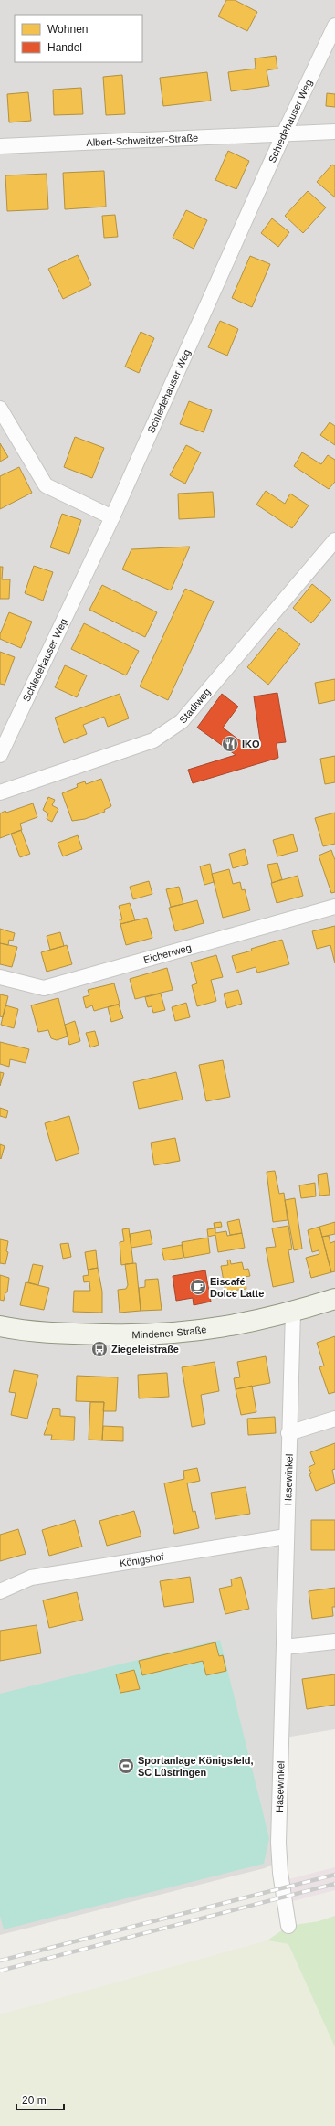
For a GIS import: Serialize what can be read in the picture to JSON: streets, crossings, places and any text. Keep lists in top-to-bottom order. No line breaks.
{"streets":{"main road":["Mindener Straße"],"street":["Schledehauser Weg","Albert-Schweitzer-Straße","Stadtweg","Eichenweg","Hasewinkel","Königshof"]},"crossings":[["Schledehauser Weg","Albert-Schweitzer-Straße"],["Mindener Straße","Hasewinkel"],["Hasewinkel","Königshof"]],"places":{"restaurant":["IKO"],"cafe":["Eiscafé Dolce Latte"],"bus stop":["Ziegeleistraße"],"sports":["Sportanlage Königsfeld, SC Lüstringen"]},"legend":["Wohnen","Handel"],"scale_bar":"20 m"}
